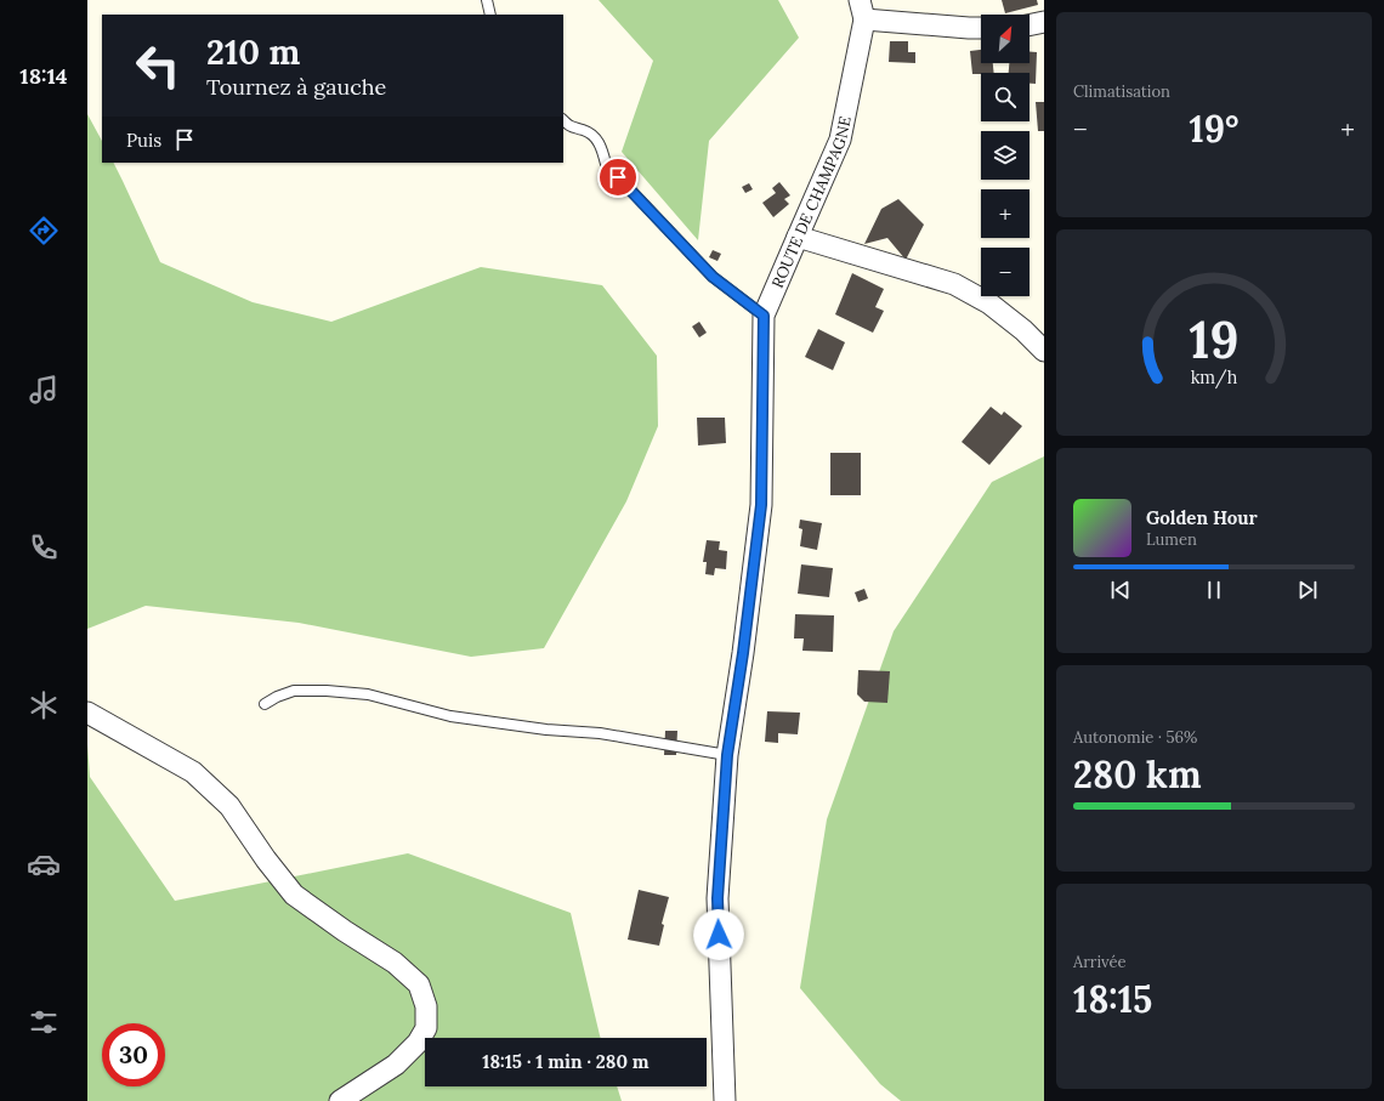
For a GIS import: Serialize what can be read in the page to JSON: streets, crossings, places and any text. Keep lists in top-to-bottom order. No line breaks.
{"streets":{"street":["ROUTE DE CHAMPAGNE"]},"north":"top right","page":{"tabs":"18:14","tile":["Climatisation",["Autonomie · 56%","280 km"],["Arrivée","18:15"]],"map_buttons":["+","−"],"turn":["210 m","Tournez à gauche"],"heat":["−","19°","+"],"then":"Puis","song":["Golden Hour","Lumen"],"limit":"30","trip":"18:15 · 1 min · 280 m","gauge":["19","km/h"]}}
